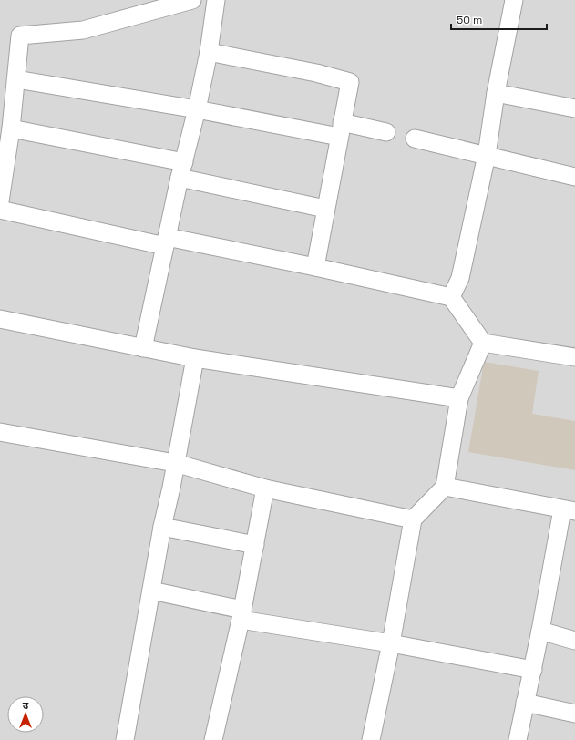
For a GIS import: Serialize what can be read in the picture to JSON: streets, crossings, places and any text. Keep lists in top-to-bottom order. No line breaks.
{"scale_bar":"50 m","north":"top"}
